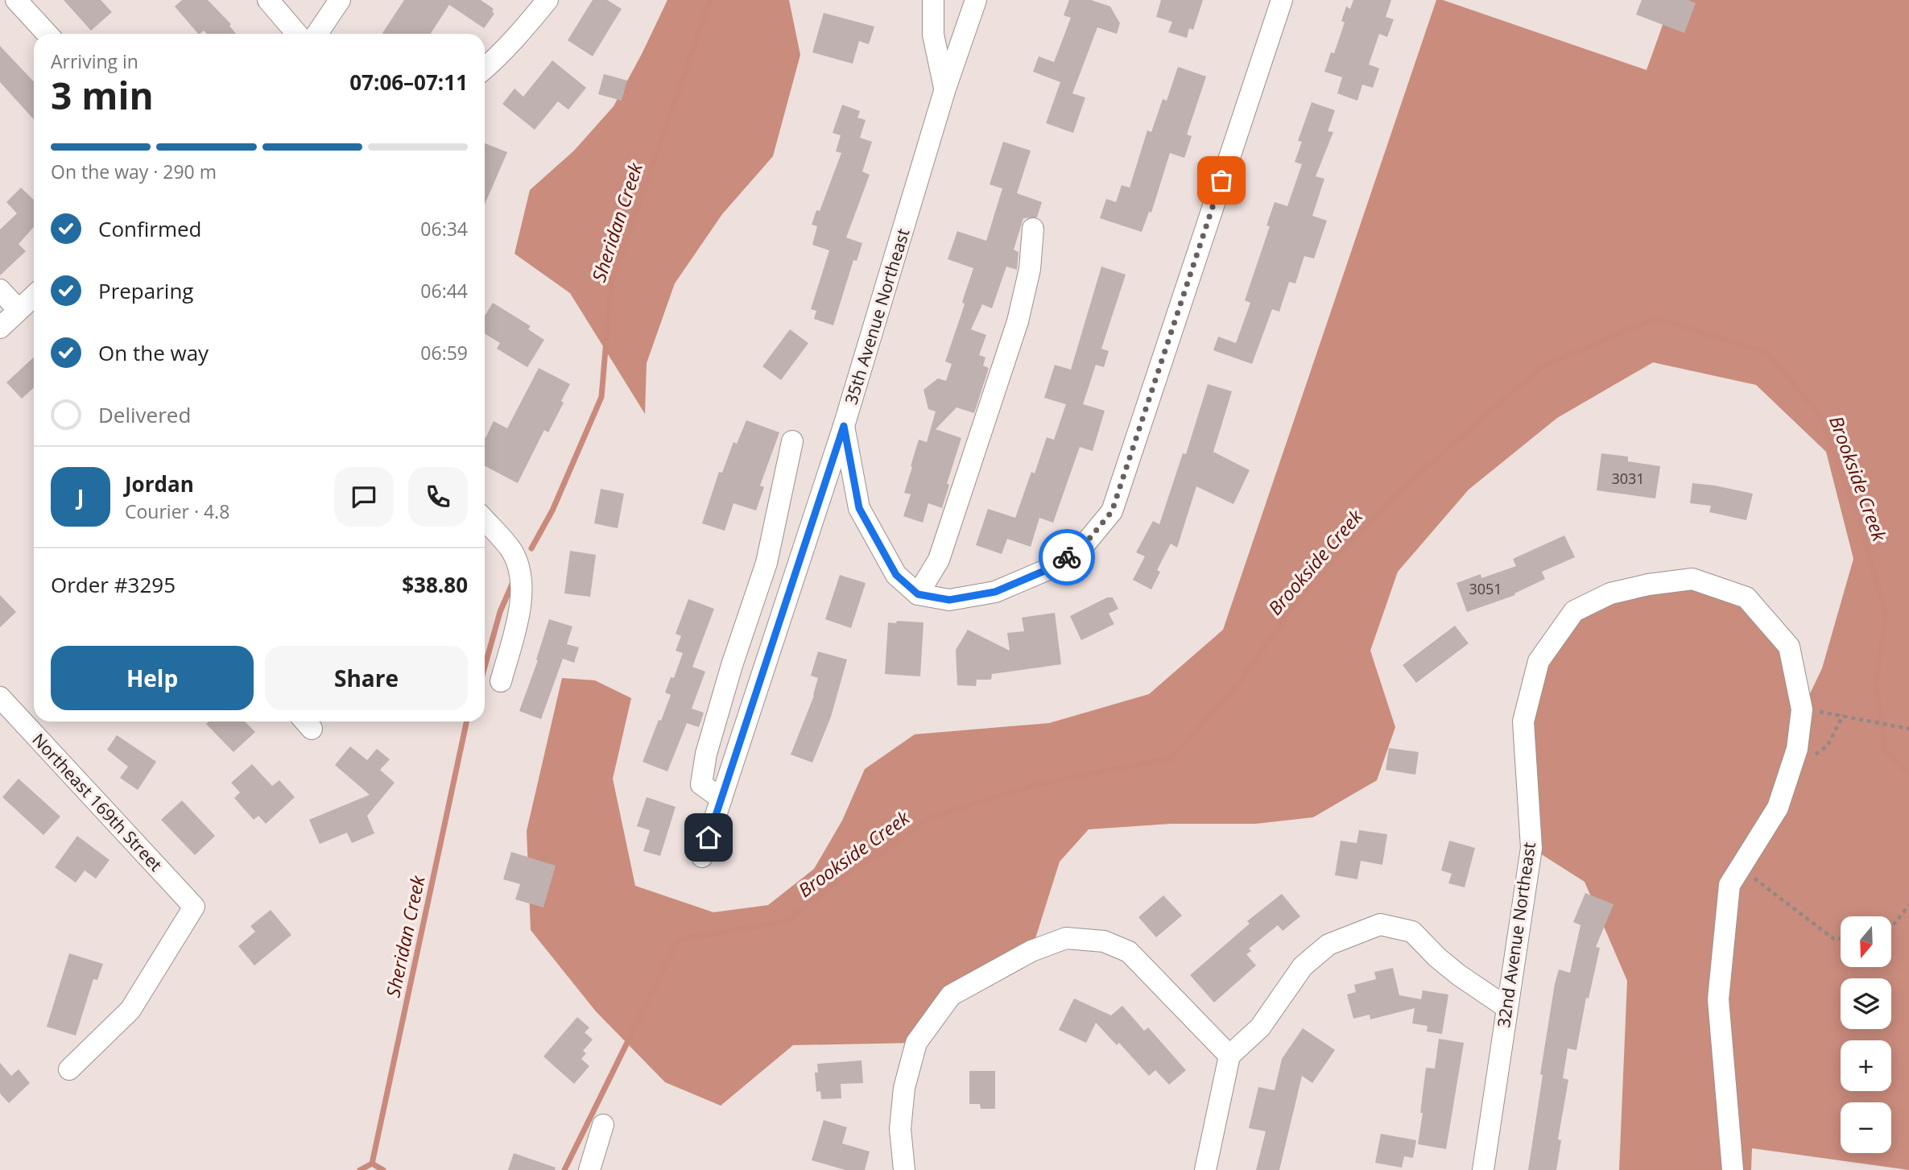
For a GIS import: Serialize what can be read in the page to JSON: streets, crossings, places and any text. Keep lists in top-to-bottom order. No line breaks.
{"streets":{"street":["35th Avenue Northeast","Northeast 169th Street","32nd Avenue Northeast"]},"water":["Sheridan Creek","Brookside Creek"],"house_numbers":["3031","3051"],"north":"bottom","page":{"heading":["3 min","Arriving in","07:06–07:11"],"panel":["Jordan","Courier · 4.8","Order #3295","$38.80"],"bar":"On the way · 290 m","list":[["Confirmed","06:34"],["Preparing","06:44"],["On the way","06:59"],"Delivered"],"round":"J","buttons":["Help","Share"],"map_buttons":["+","−"]}}
